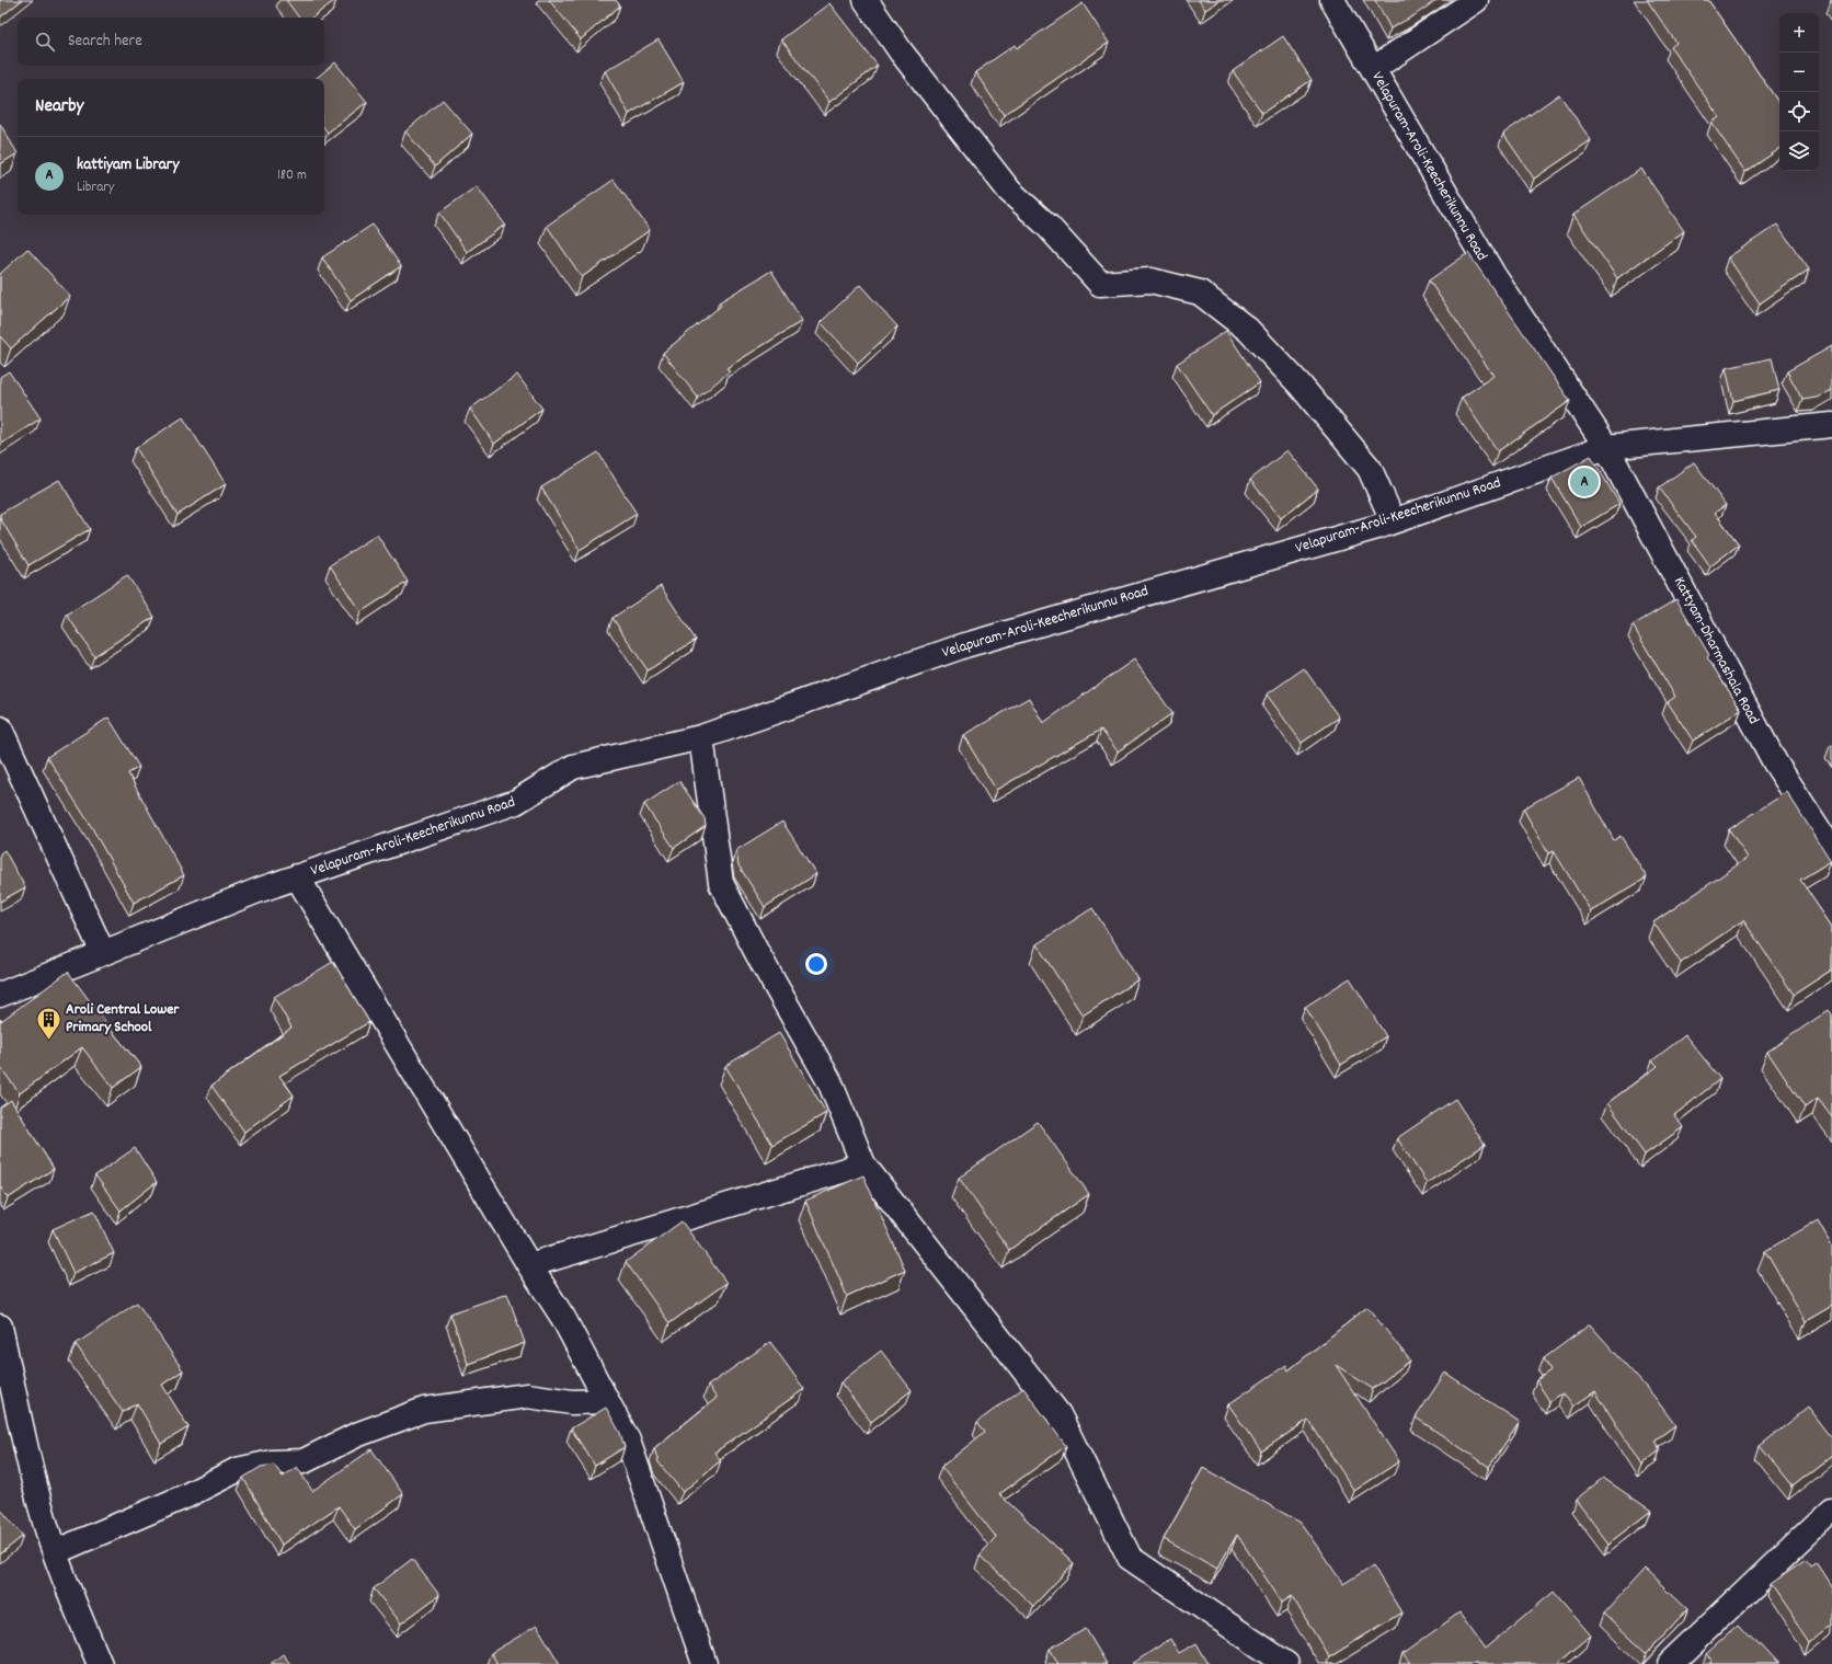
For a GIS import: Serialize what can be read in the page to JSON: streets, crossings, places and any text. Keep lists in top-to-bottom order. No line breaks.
{"streets":{"street":["Velapuram-Aroli-Keecherikunnu Road","Kattyam-Dharmashala Road"]},"crossings":[["Velapuram-Aroli-Keecherikunnu Road","Kattyam-Dharmashala Road"]],"places":{"building":["Aroli Central Lower Primary School"]},"page":{"map_buttons":["+","−"],"search":"Search here","heading":"Nearby","list":[{"mark":"A","name":"kattiyam Library","note":"Library","value":"180 m"}],"pins":"A"}}
